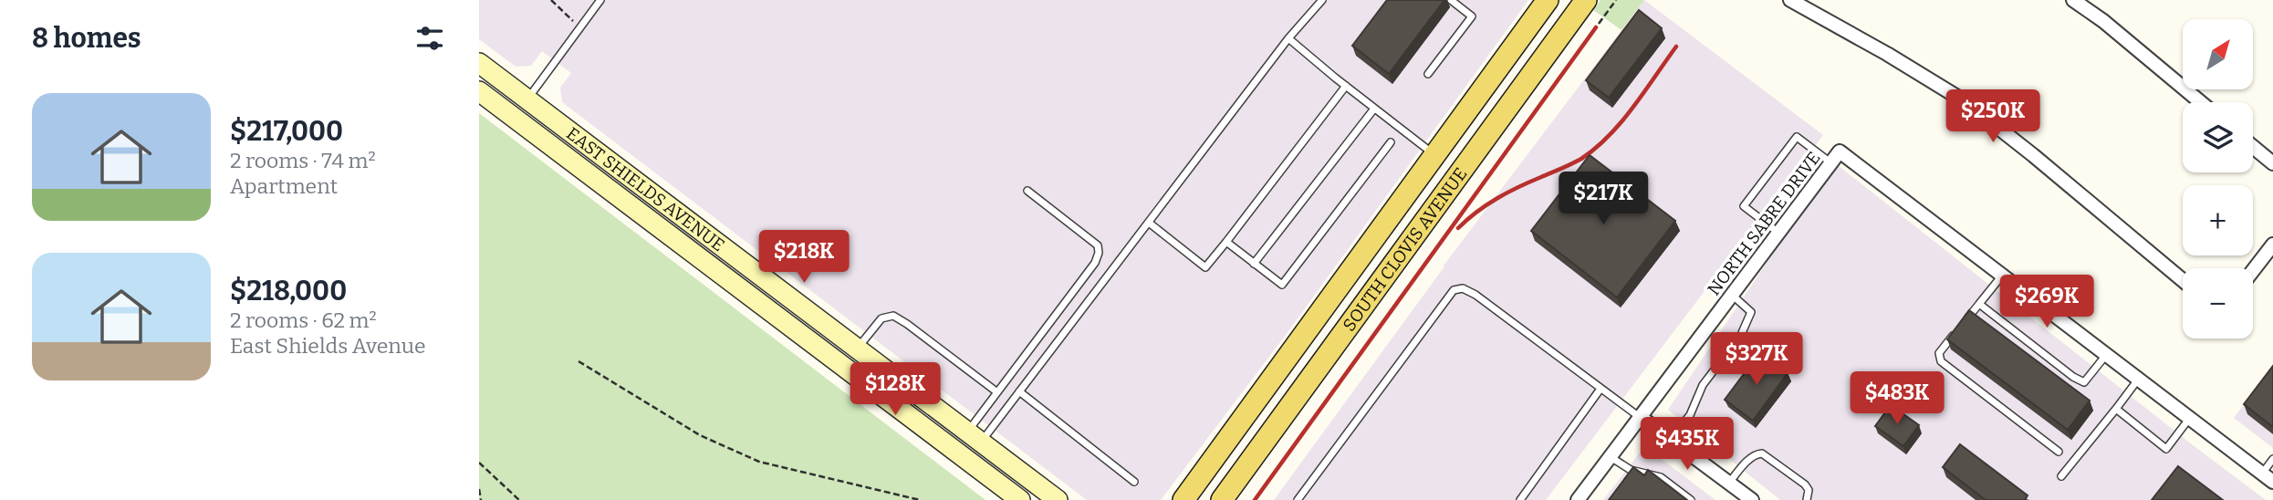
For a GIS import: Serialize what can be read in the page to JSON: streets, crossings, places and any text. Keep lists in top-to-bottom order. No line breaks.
{"streets":{"main road":["EAST SHIELDS AVENUE","SOUTH CLOVIS AVENUE"],"street":["NORTH SABRE DRIVE"]},"north":"top right","page":{"heading":"8 homes","map_buttons":["+","−"],"list":[{"name":"$217,000","note":"2 rooms · 74 m² · Apartment"},{"name":"$218,000","note":"2 rooms · 62 m² · East Shields Avenue"}],"price":["$250K","$217K","$218K","$269K","$327K","$128K","$483K","$435K"]}}
